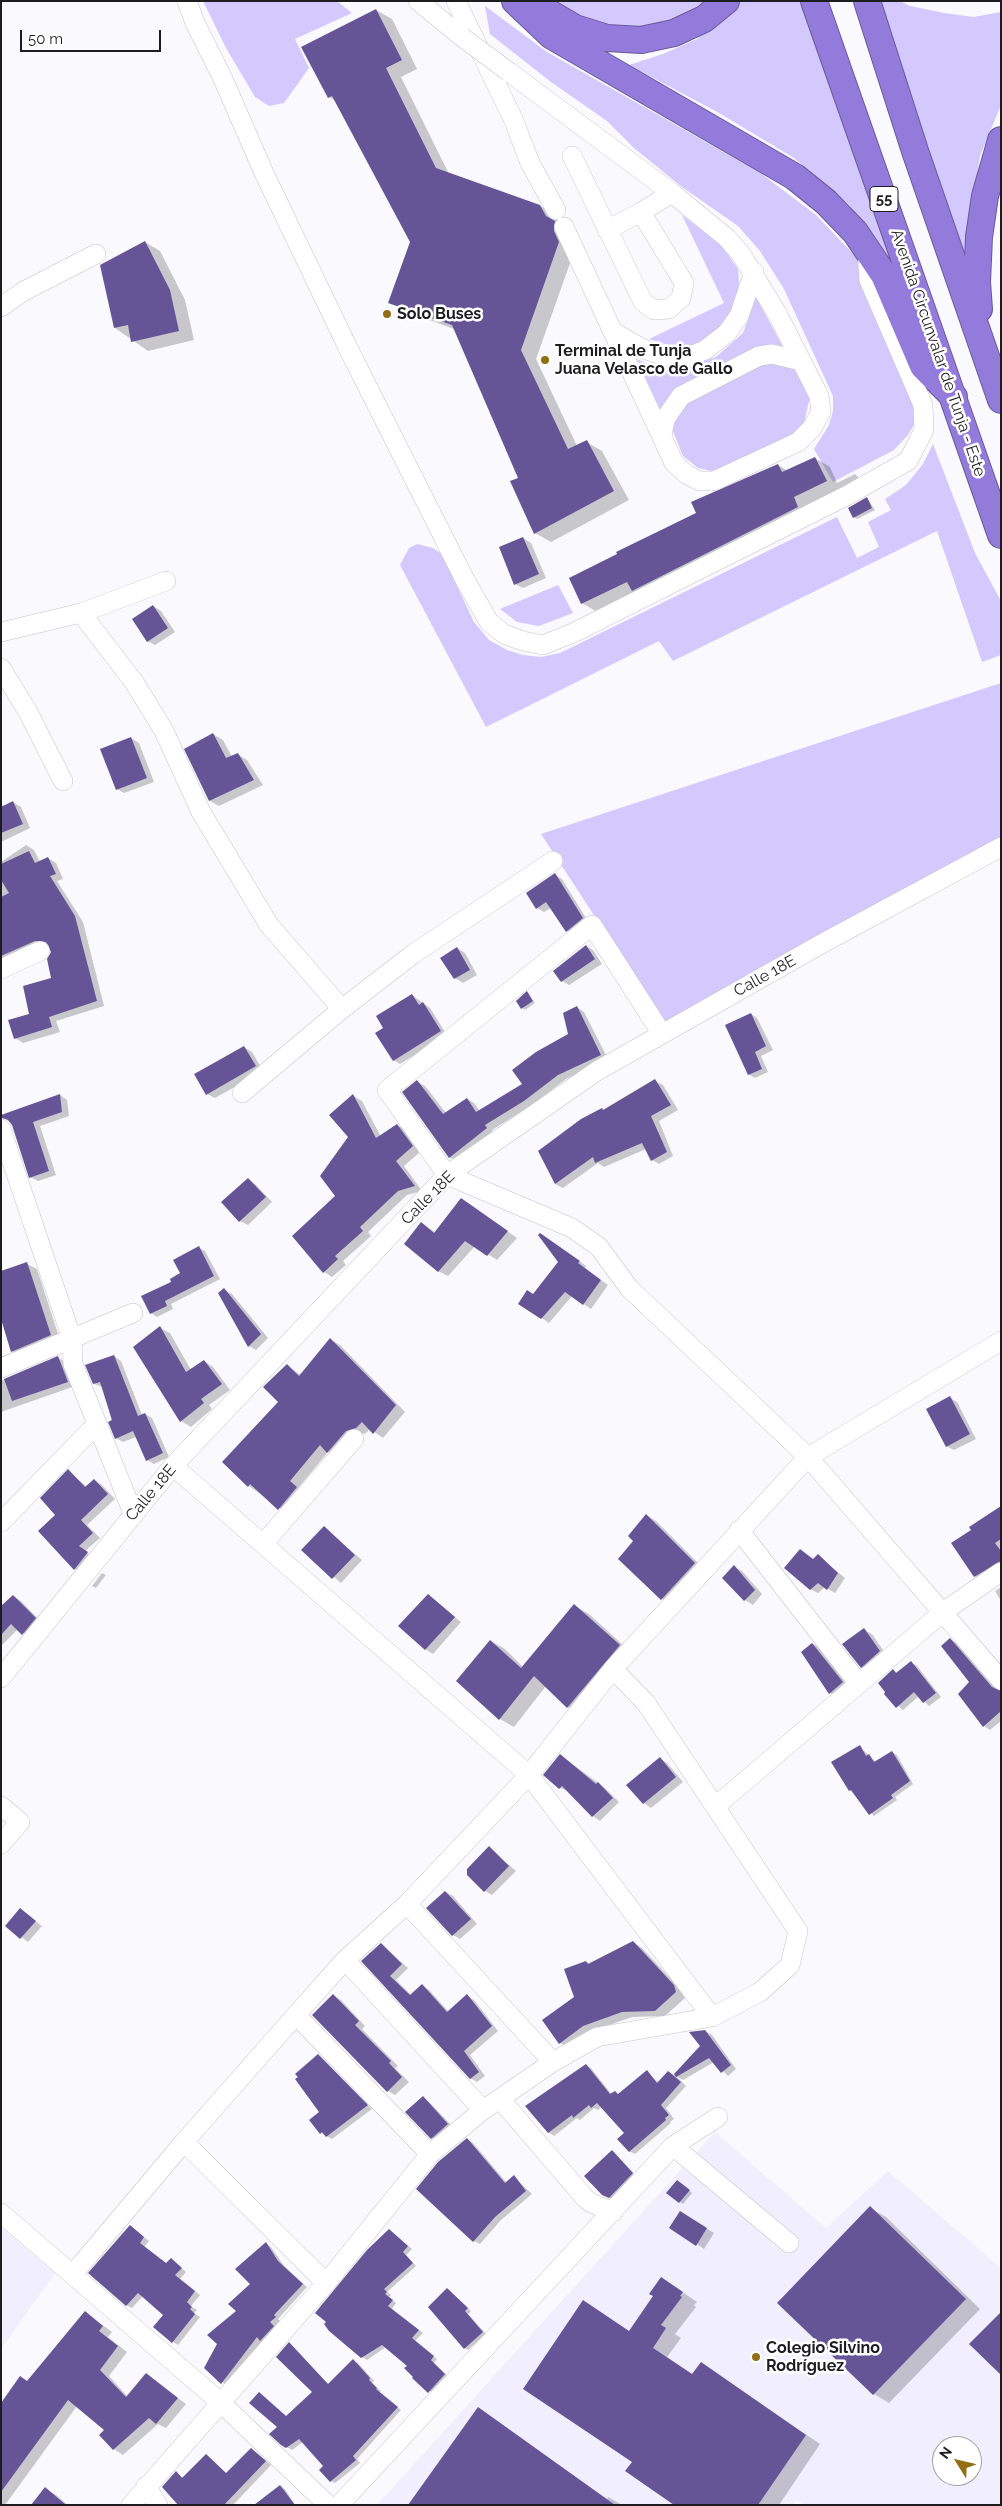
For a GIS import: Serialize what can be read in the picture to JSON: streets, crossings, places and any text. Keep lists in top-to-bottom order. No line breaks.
{"streets":{"highway":["55","Avenida Circunvalar de Tunja - Este"],"street":["Calle 18E"]},"places":["Solo Buses","Terminal de Tunja Juana Velasco de Gallo","Colegio Silvino Rodríguez"],"scale_bar":"50 m","north":"top left"}
